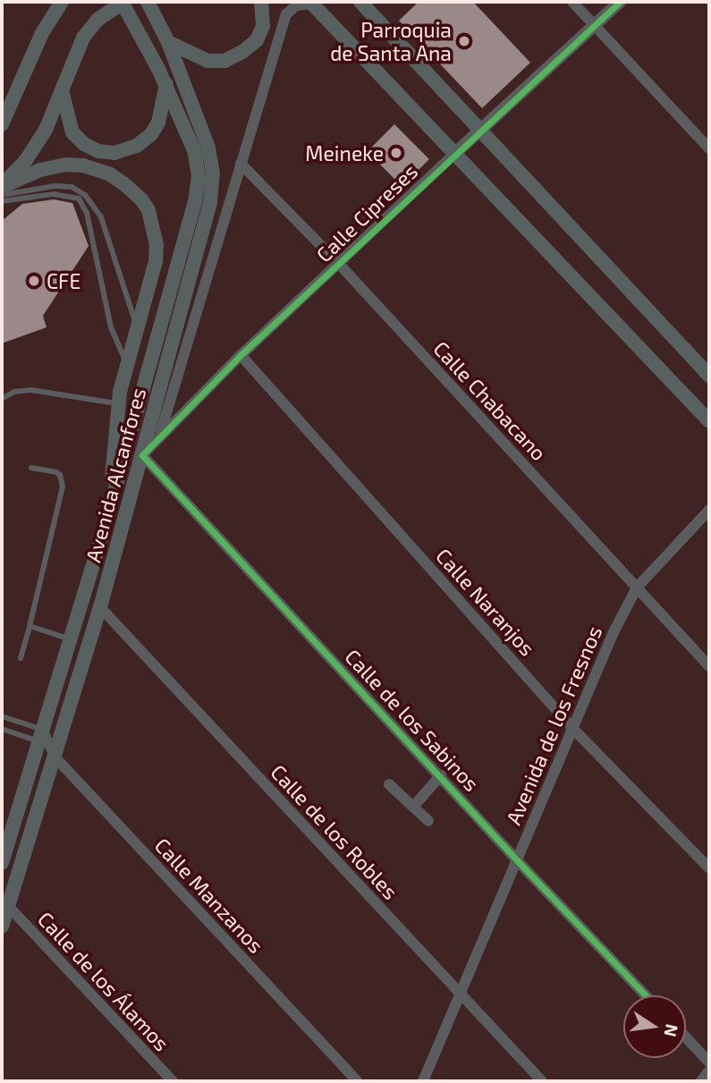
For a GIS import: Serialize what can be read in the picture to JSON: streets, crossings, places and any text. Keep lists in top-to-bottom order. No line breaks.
{"streets":{"main road":["Avenida Alcanfores"],"street":["Calle Cipreses","Calle Chabacano","Calle Naranjos","Calle de los Sabinos","Avenida de los Fresnos","Calle de los Robles","Calle Manzanos","Calle de los Álamos"]},"crossings":[["Calle Cipreses","Calle Chabacano"],["Calle Cipreses","Avenida Alcanfores"],["Calle Cipreses","Calle Naranjos"],["Calle Cipreses","Calle de los Sabinos"],["Calle Chabacano","Avenida Alcanfores"],["Calle Chabacano","Avenida de los Fresnos"],["Avenida Alcanfores","Calle de los Sabinos"],["Avenida Alcanfores","Calle de los Robles"],["Avenida Alcanfores","Calle Manzanos"],["Avenida Alcanfores","Calle de los Álamos"],["Calle Naranjos","Avenida de los Fresnos"],["Calle de los Sabinos","Avenida de los Fresnos"],["Avenida de los Fresnos","Calle de los Robles"]],"places":["Parroquia de Santa Ana","Meineke","CFE"],"north":"right"}
